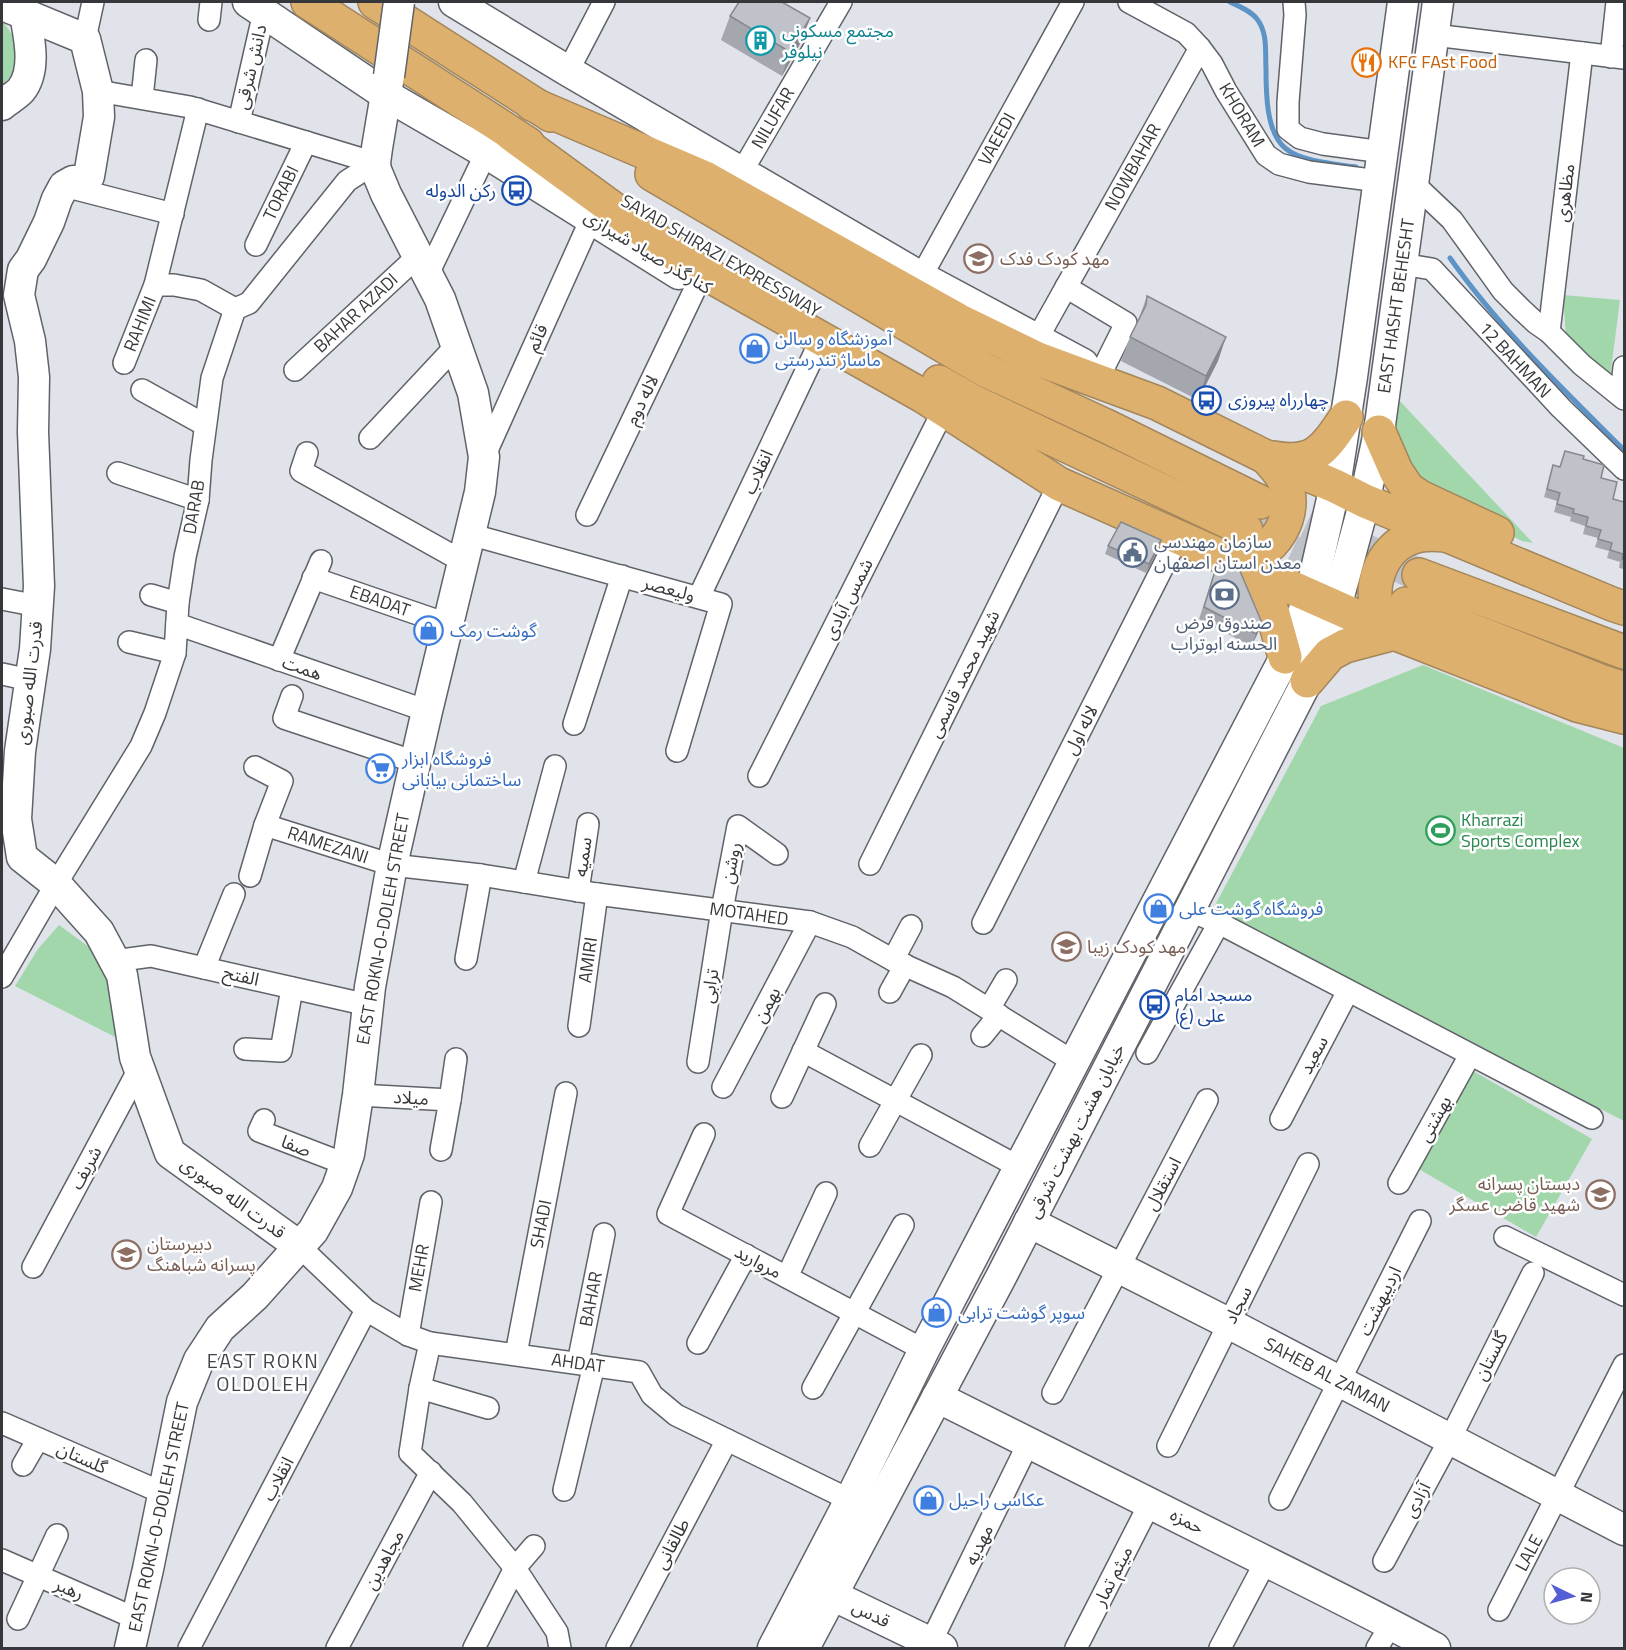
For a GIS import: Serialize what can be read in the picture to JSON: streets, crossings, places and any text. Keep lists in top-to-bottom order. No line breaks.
{"streets":{"highway":["SAYAD SHIRAZI EXPRESSWAY"],"main road":["کنارگذر صیاد شیرازی","EAST HASHT BEHESHT","قدرت الله صبوری","EAST ROKN-O-DOLEH STREET","خیابان هشت بهشت شرقی","SAHEB AL ZAMAN","حمزه","قدس"],"street":["دانش شرقی","KHORAM","NILUFAR","VAEEDI","NOWBAHAR","TORABI","مظاهری","BAHAR AZADI","RAHIMI","قائم","12 BAHMAN","لاله دوم","انقلاب","DARAB","ولیعصر","شمس آبادی","EBADAT","همت","شهید محمد قاسمی","لاله اول","RAMEZANI","سمیه","روشن","MOTAHED","AMIRI","الفتح","ترابی","بهمن","سعید","میلاد","بهشتی","صفا","شریف","استقلال","SHADI","مروارید","MEHR","BAHAR","اردیبهشت","سجاد","گلستان","AHDAT","آزادی","طالقانی","مهدیه","LALE","مجاهدین","میثم تمار","رهبر"]},"crossings":[["دانش شرقی","کنارگذر صیاد شیرازی"],["KHORAM","NOWBAHAR"],["KHORAM","EAST HASHT BEHESHT"],["کنارگذر صیاد شیرازی","SAYAD SHIRAZI EXPRESSWAY"],["کنارگذر صیاد شیرازی","قائم"],["کنارگذر صیاد شیرازی","لاله دوم"],["کنارگذر صیاد شیرازی","انقلاب"],["کنارگذر صیاد شیرازی","شمس آبادی"],["کنارگذر صیاد شیرازی","شهید محمد قاسمی"],["کنارگذر صیاد شیرازی","EAST ROKN-O-DOLEH STREET"],["EAST HASHT BEHESHT","12 BAHMAN"],["EAST HASHT BEHESHT","خیابان هشت بهشت شرقی"],["BAHAR AZADI","EAST ROKN-O-DOLEH STREET"],["قائم","EAST ROKN-O-DOLEH STREET"],["انقلاب","ولیعصر"],["انقلاب","AHDAT"],["DARAB","همت"],["DARAB","قدرت الله صبوری"],["ولیعصر","EAST ROKN-O-DOLEH STREET"],["EBADAT","همت"],["EBADAT","EAST ROKN-O-DOLEH STREET"],["همت","EAST ROKN-O-DOLEH STREET"],["قدرت الله صبوری","EAST ROKN-O-DOLEH STREET"],["قدرت الله صبوری","الفتح"],["قدرت الله صبوری","شریف"],["قدرت الله صبوری","AHDAT"],["RAMEZANI","MOTAHED"],["RAMEZANI","EAST ROKN-O-DOLEH STREET"],["سمیه","MOTAHED"],["سمیه","AMIRI"],["روشن","MOTAHED"],["روشن","ترابی"],["MOTAHED","EAST ROKN-O-DOLEH STREET"],["MOTAHED","AMIRI"],["MOTAHED","ترابی"],["MOTAHED","بهمن"],["MOTAHED","خیابان هشت بهشت شرقی"],["EAST ROKN-O-DOLEH STREET","الفتح"],["EAST ROKN-O-DOLEH STREET","میلاد"],["EAST ROKN-O-DOLEH STREET","صفا"],["EAST ROKN-O-DOLEH STREET","گلستان"],["EAST ROKN-O-DOLEH STREET","AHDAT"],["EAST ROKN-O-DOLEH STREET","رهبر"],["خیابان هشت بهشت شرقی","مروارید"],["خیابان هشت بهشت شرقی","AHDAT"],["خیابان هشت بهشت شرقی","SAHEB AL ZAMAN"],["خیابان هشت بهشت شرقی","حمزه"],["خیابان هشت بهشت شرقی","قدس"],["استقلال","SAHEB AL ZAMAN"],["SHADI","AHDAT"],["MEHR","AHDAT"],["BAHAR","AHDAT"],["اردیبهشت","SAHEB AL ZAMAN"],["سجاد","SAHEB AL ZAMAN"],["گلستان","SAHEB AL ZAMAN"],["گلستان","آزادی"],["AHDAT","طالقانی"],["SAHEB AL ZAMAN","آزادی"],["SAHEB AL ZAMAN","LALE"],["حمزه","مهدیه"],["حمزه","میثم تمار"],["مهدیه","قدس"]],"districts":["EAST ROKN OLDOLEH"],"places":{"building":["مجتمع مسکونی نیلوفر"],"restaurant":["KFC FAst Food"],"bus stop":["رکن الدوله","چهارراه پیروزی","مسجد امام علی (ع)"],"school or university":["مهد کودک فدک","مهد کودک زیبا","دبستان پسرانه شهید قاضی عسگر","دبیرستان پسرانه شباهنگ"],"shop":["آموزشگاه و سالن ماساژ تندرستی","گوشت رمک","فروشگاه گوشت علی","سوپر گوشت ترابی","عکاسی راحیل"],"public building":["سازمان مهندسی معدن استان اصفهان"],"bank":["صندوق قرض الحسنه ابوتراب"],"supermarket":["فروشگاه ابزار ساختمانی بیابانی"],"sports":["Kharrazi Sports Complex"]},"north":"right"}
